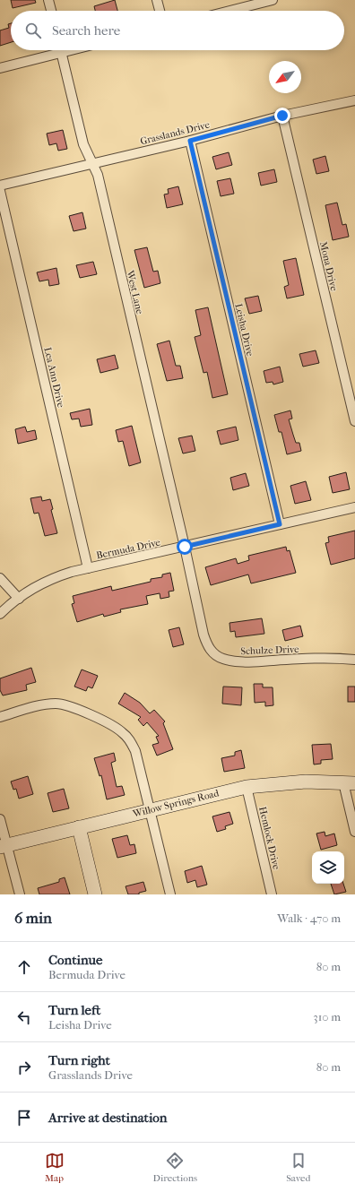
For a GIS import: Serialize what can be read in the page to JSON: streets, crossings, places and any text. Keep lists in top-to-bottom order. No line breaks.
{"streets":{"street":["Grasslands Drive","Mona Drive","West Lane","Leisha Drive","Lea Ann Drive","Bermuda Drive","Schulze Drive","Willow Springs Road","Hemlock Drive"]},"crossings":[["Grasslands Drive","Mona Drive"],["Grasslands Drive","West Lane"],["Grasslands Drive","Leisha Drive"],["West Lane","Bermuda Drive"],["West Lane","Schulze Drive"],["Leisha Drive","Bermuda Drive"],["Lea Ann Drive","Bermuda Drive"],["Bermuda Drive","Schulze Drive"],["Willow Springs Road","Hemlock Drive"]],"north":"bottom left","page":{"search":"Search here","heading":["6 min","Walk · 470 m"],"list":[["Continue","Bermuda Drive","80 m"],["Turn left","Leisha Drive","310 m"],["Turn right","Grasslands Drive","80 m"],"Arrive at destination"],"nav":["Map","Directions","Saved"]}}
